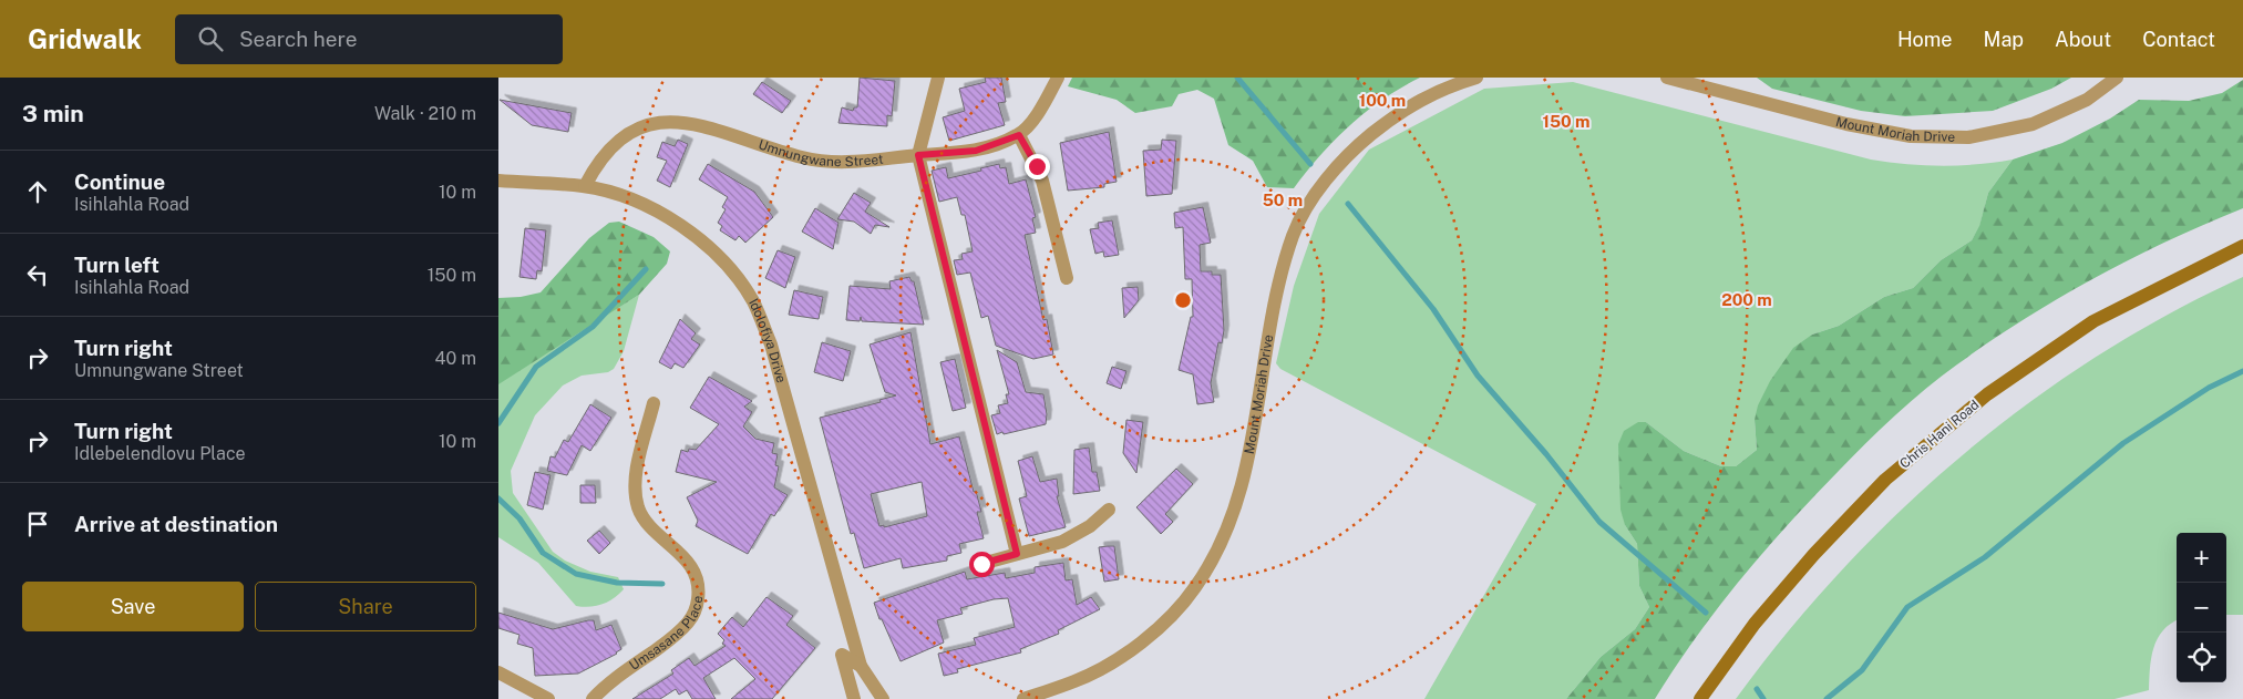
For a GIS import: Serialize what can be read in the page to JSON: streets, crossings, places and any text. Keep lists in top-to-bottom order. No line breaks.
{"streets":{"main road":["Chris Hani Road"],"street":["Mount Moriah Drive","Umnungwane Street","Idolofiya Drive","Umsasane Place"]},"crossings":[["Umnungwane Street","Idolofiya Drive"]],"page":{"header":"Gridwalk","search":"Search here","nav":["Home","Map","About","Contact"],"heading":["3 min","Walk · 210 m"],"list":[["Continue","Isihlahla Road","10 m"],["Turn left","Isihlahla Road","150 m"],["Turn right","Umnungwane Street","40 m"],["Turn right","Idlebelendlovu Place","10 m"],"Arrive at destination"],"map_buttons":["+","−"],"buttons":["Save","Share"]},"rings":["100 m","150 m","50 m","200 m"]}
